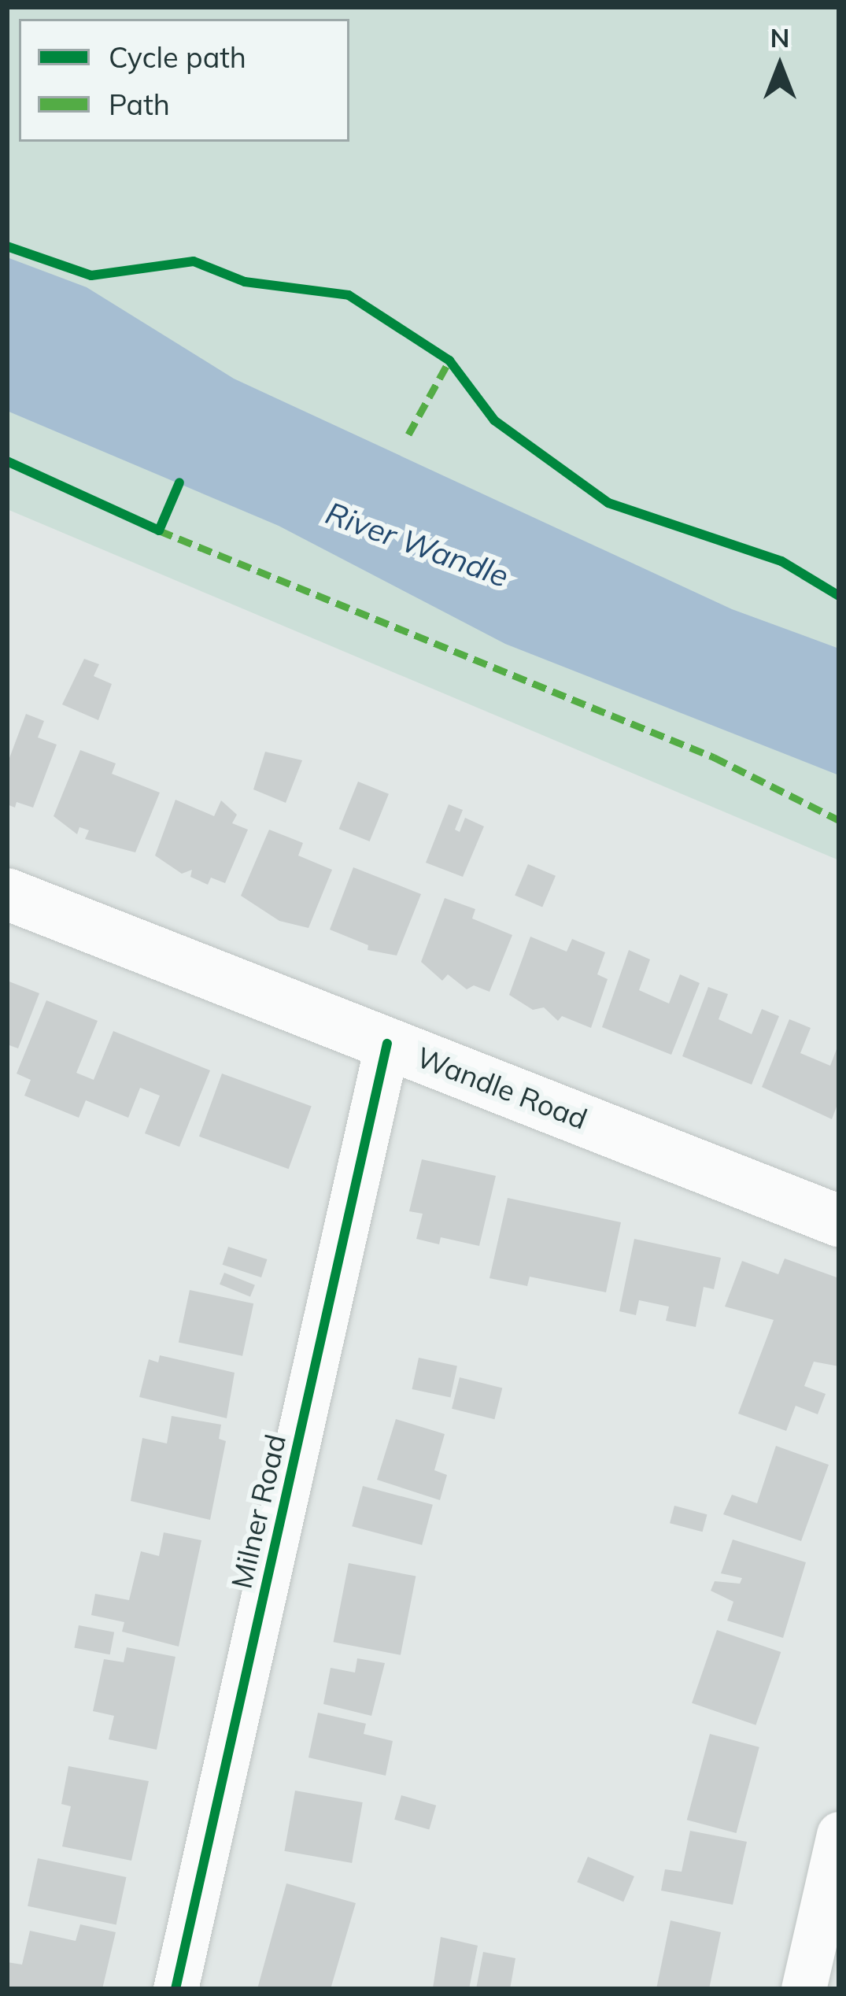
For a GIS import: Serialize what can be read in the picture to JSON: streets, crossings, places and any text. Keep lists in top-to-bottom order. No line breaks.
{"streets":{"street":["Wandle Road","Milner Road"]},"crossings":[["Wandle Road","Milner Road"]],"water":["River Wandle"],"legend":["Cycle path","Path"],"north":"top"}
